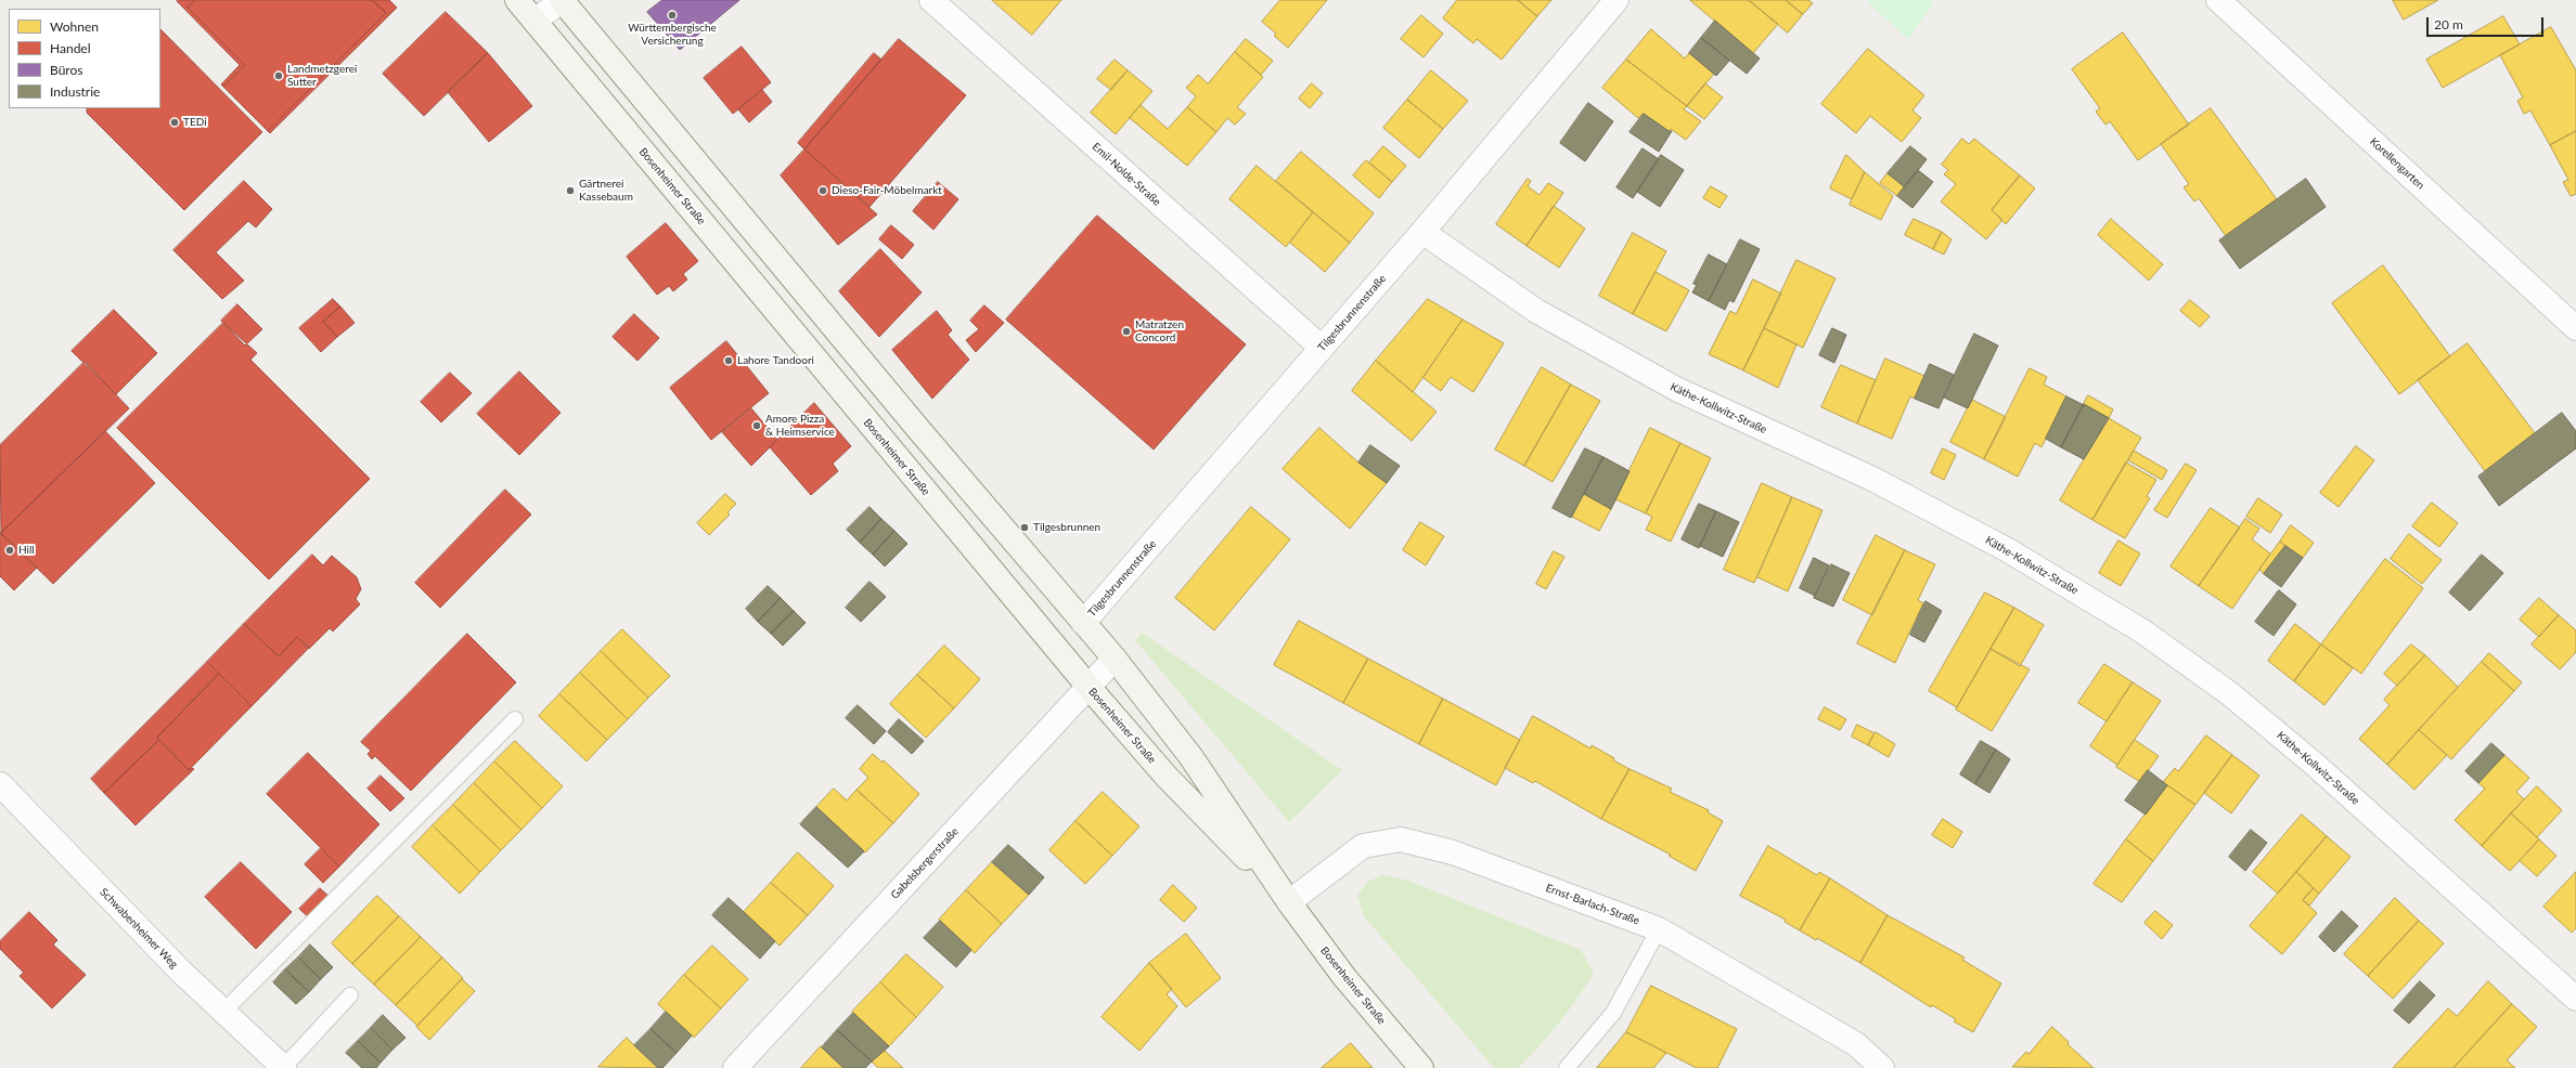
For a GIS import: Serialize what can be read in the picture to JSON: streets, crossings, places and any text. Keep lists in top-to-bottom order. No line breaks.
{"streets":{"street":["Korellengarten","Emil-Nolde-Straße","Bosenheimer Straße","Tilgesbrunnenstraße","Käthe-Kollwitz-Straße","Gabelsbergerstraße","Ernst-Barlach-Straße","Schwabenheimer Weg"]},"crossings":[["Emil-Nolde-Straße","Tilgesbrunnenstraße"],["Bosenheimer Straße","Tilgesbrunnenstraße"],["Bosenheimer Straße","Gabelsbergerstraße"],["Bosenheimer Straße","Ernst-Barlach-Straße"],["Tilgesbrunnenstraße","Käthe-Kollwitz-Straße"]],"places":["Württembergische Versicherung","Landmetzgerei Sutter","TEDi","Gärtnerei Kassebaum","Dieso-Fair-Möbelmarkt","Matratzen Concord","Lahore Tandoori","Amore Pizza & Heimservice","Tilgesbrunnen","Hill"],"legend":["Wohnen","Handel","Büros","Industrie"],"scale_bar":"20 m"}
